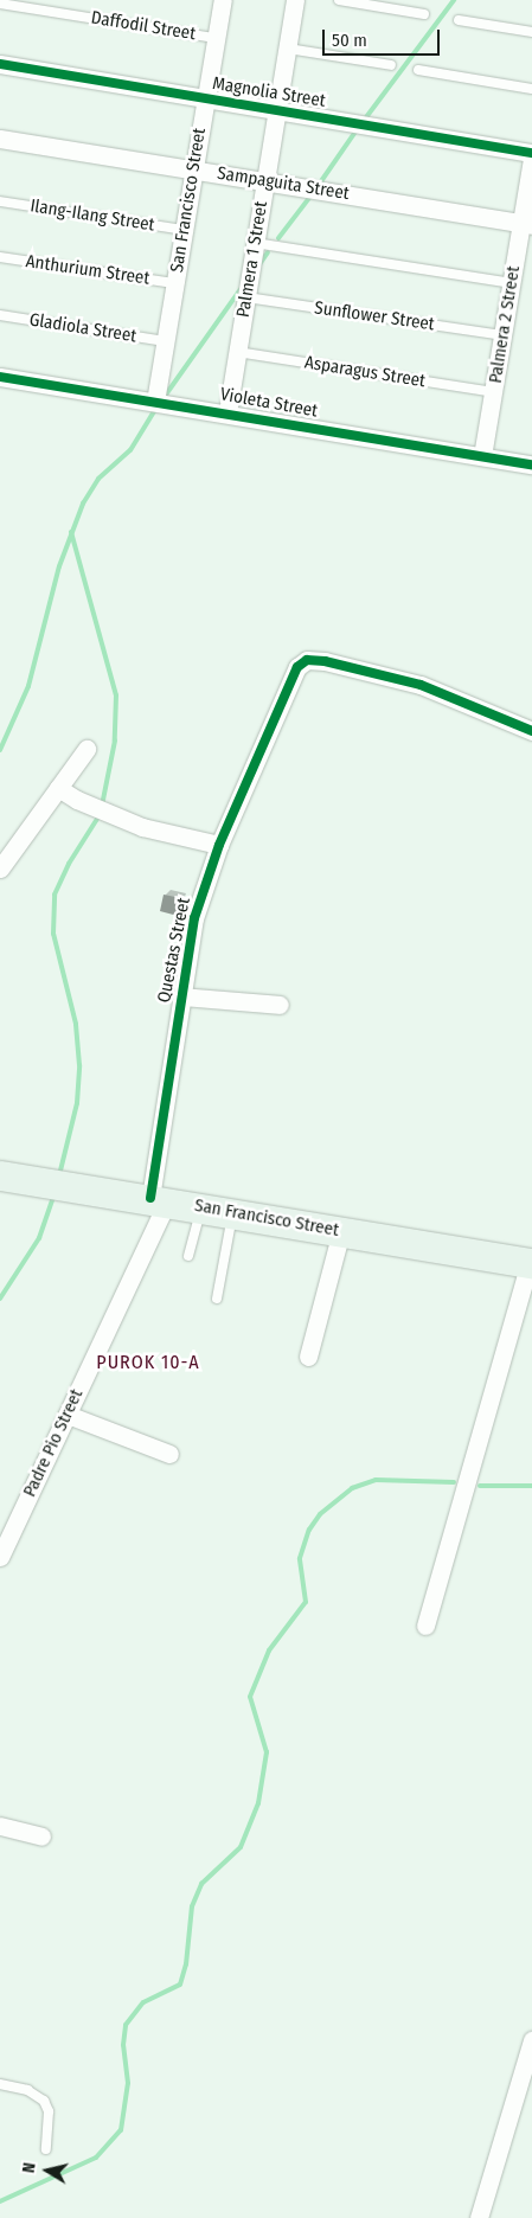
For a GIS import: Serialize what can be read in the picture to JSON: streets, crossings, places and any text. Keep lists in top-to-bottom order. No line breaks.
{"streets":{"main road":["San Francisco Street"],"street":["Magnolia Street","Sampaguita Street","Palmera 1 Street","Palmera 2 Street","Violeta Street","Questas Street","Padre Pio Street"],"lane":["Daffodil Street","Ilang-Ilang Street","Anthurium Street","Sunflower Street","Gladiola Street","Asparagus Street"]},"crossings":[["Daffodil Street","San Francisco Street"],["Magnolia Street","San Francisco Street"],["Magnolia Street","Palmera 1 Street"],["Sampaguita Street","San Francisco Street"],["Sampaguita Street","Palmera 1 Street"],["Sampaguita Street","Palmera 2 Street"],["San Francisco Street","Ilang-Ilang Street"],["San Francisco Street","Anthurium Street"],["San Francisco Street","Gladiola Street"],["San Francisco Street","Violeta Street"],["San Francisco Street","Questas Street"],["San Francisco Street","Padre Pio Street"],["Palmera 1 Street","Sunflower Street"],["Palmera 1 Street","Asparagus Street"],["Palmera 1 Street","Violeta Street"],["Sunflower Street","Palmera 2 Street"],["Palmera 2 Street","Asparagus Street"],["Palmera 2 Street","Violeta Street"],["Questas Street","Padre Pio Street"]],"districts":["PUROK 10-A"],"scale_bar":"50 m","north":"left"}
